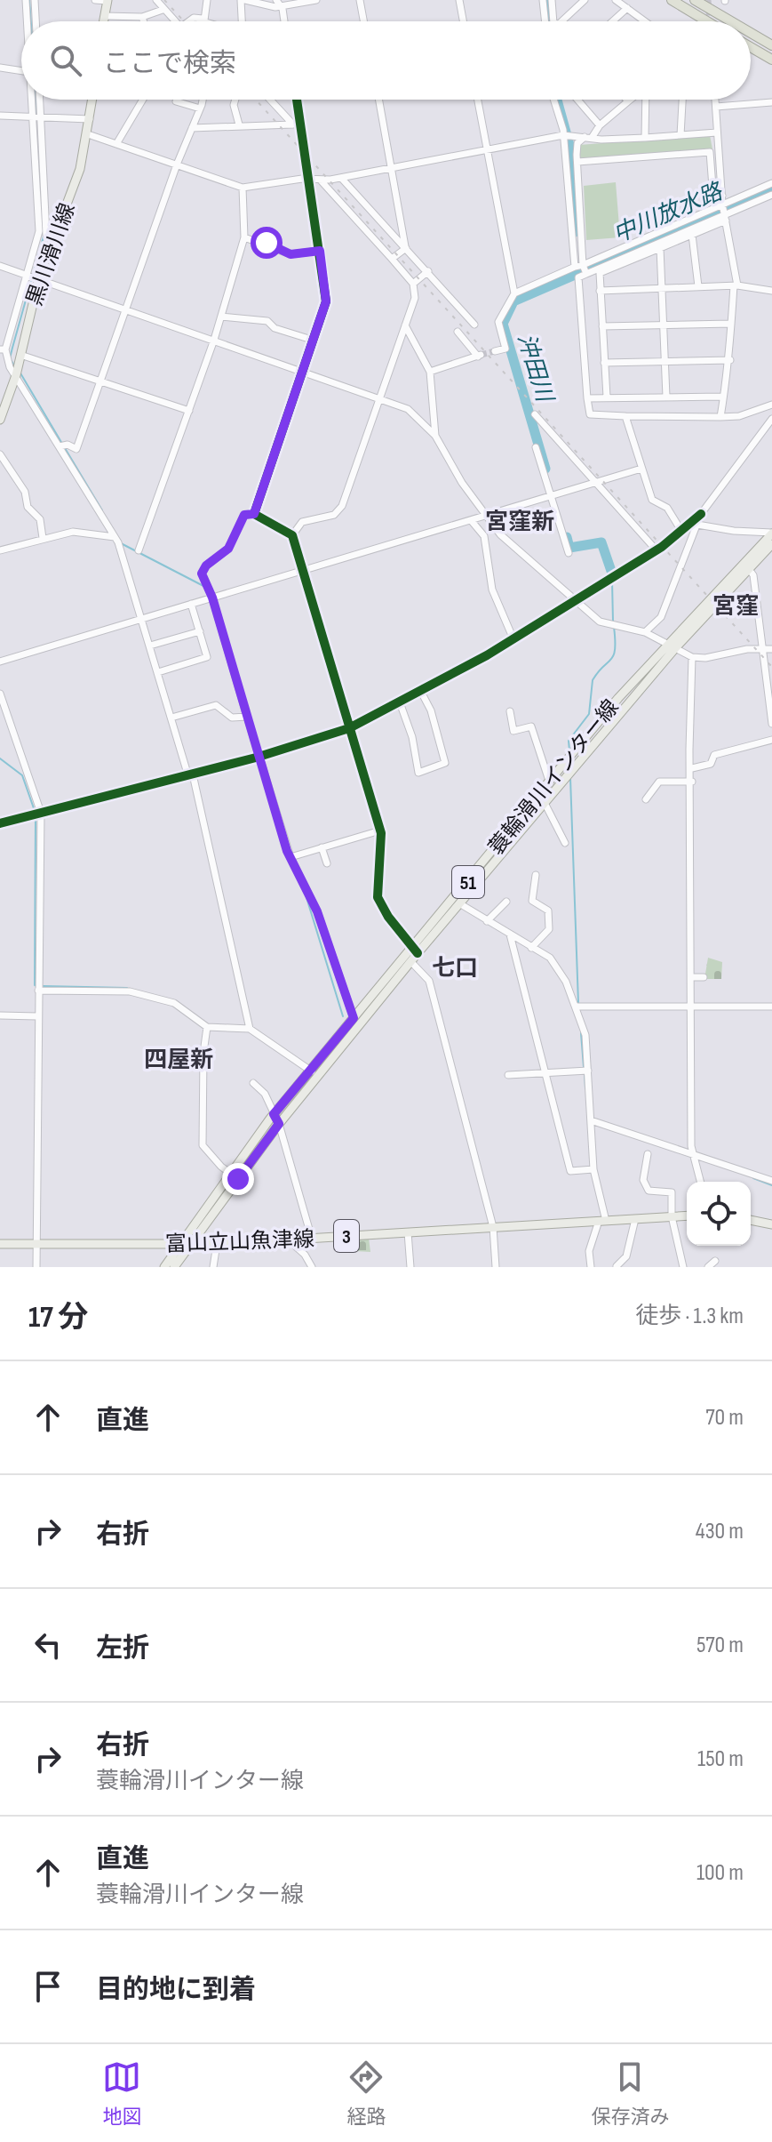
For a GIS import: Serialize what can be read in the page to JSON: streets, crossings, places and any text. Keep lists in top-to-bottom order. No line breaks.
{"streets":{"main road":["黒川滑川線","蓑輪滑川インター線","51","3","富山立山魚津線"]},"crossings":[["蓑輪滑川インター線","富山立山魚津線"]],"districts":["宮窪新","宮窪","七口","四屋新"],"water":["中川放水路","沖田川"],"page":{"search":"ここで検索","heading":["17 分","徒歩 · 1.3 km"],"list":[["直進","70 m"],["右折","430 m"],["左折","570 m"],["右折","蓑輪滑川インター線","150 m"],["直進","蓑輪滑川インター線","100 m"],"目的地に到着"],"nav":["地図","経路","保存済み"]}}
